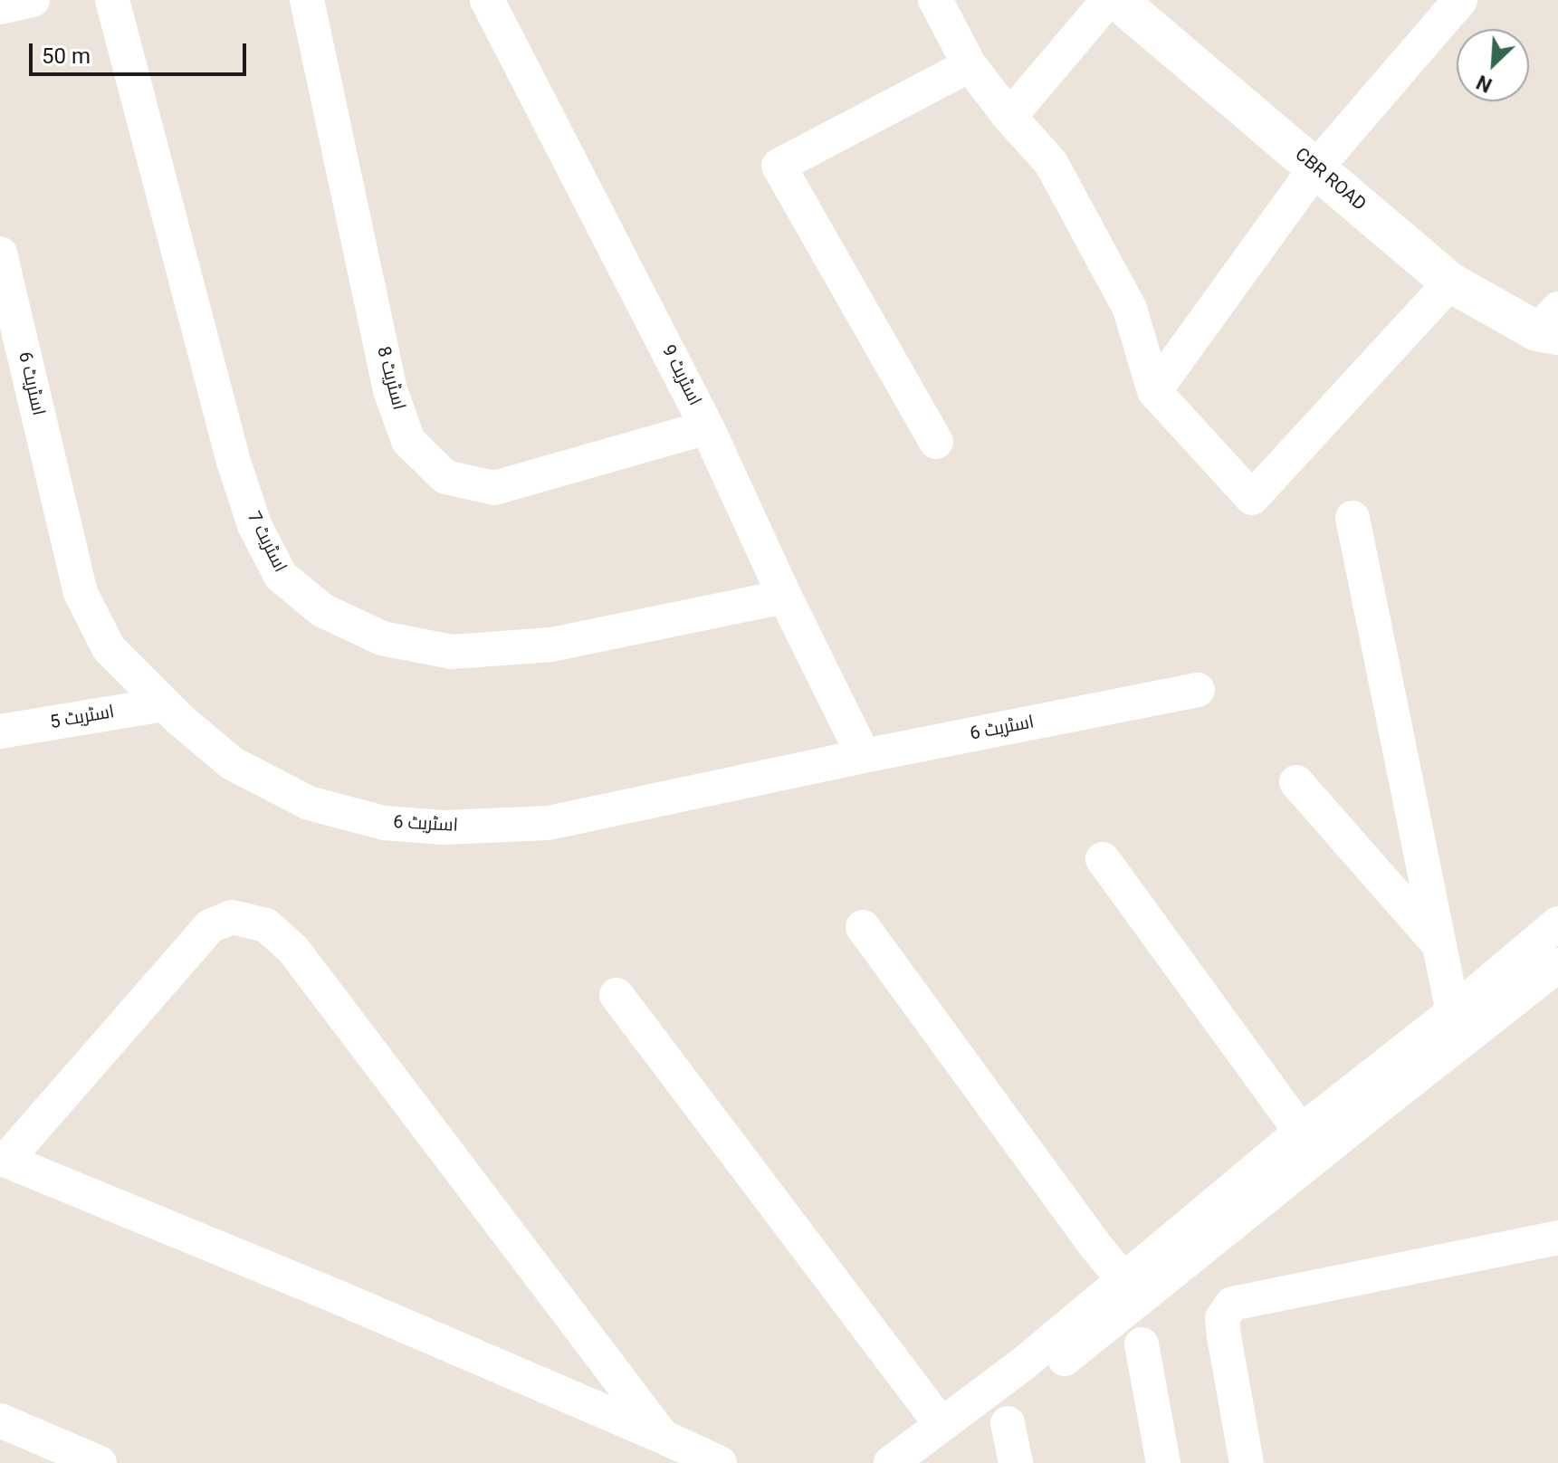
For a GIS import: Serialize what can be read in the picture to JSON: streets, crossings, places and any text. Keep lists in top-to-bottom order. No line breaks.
{"streets":{"street":["CBR ROAD","اسٹریٹ 9","اسٹریٹ 8","اسٹریٹ 6","اسٹریٹ 7","اسٹریٹ 5"]},"crossings":[["اسٹریٹ 9","اسٹریٹ 8"],["اسٹریٹ 9","اسٹریٹ 6"],["اسٹریٹ 9","اسٹریٹ 7"],["اسٹریٹ 6","اسٹریٹ 5"]],"scale_bar":"50 m","north":"bottom left"}
